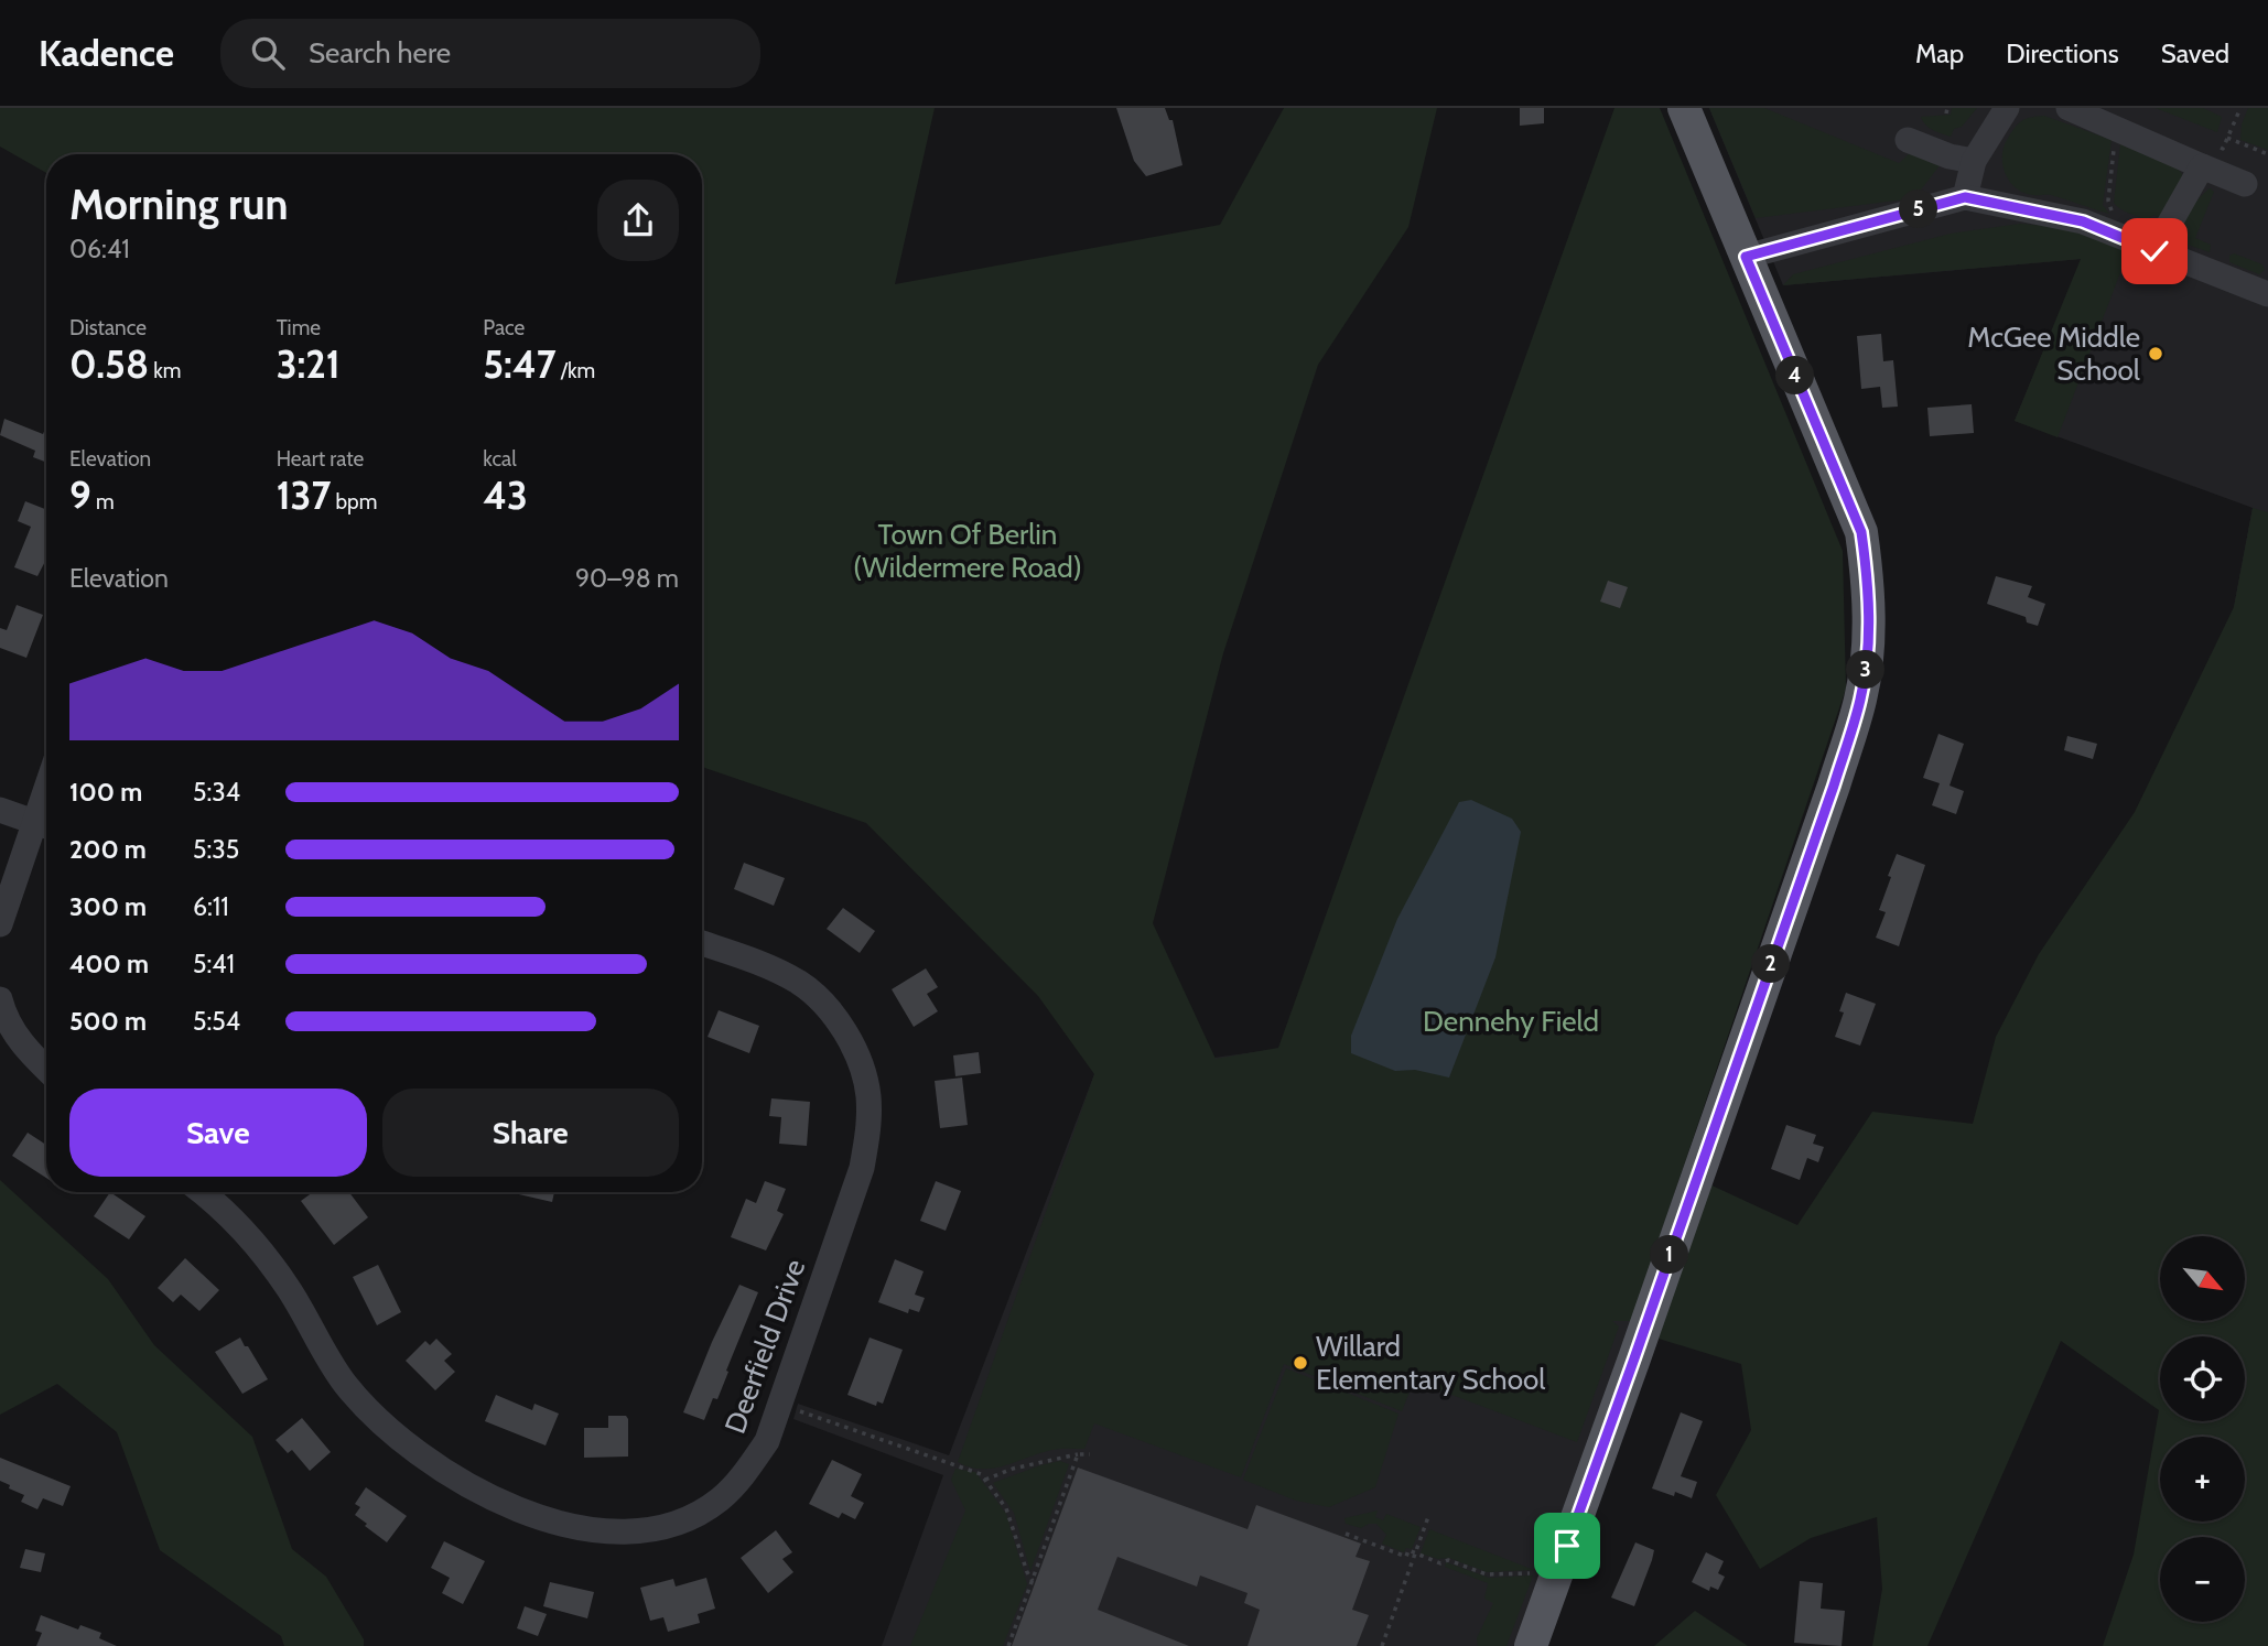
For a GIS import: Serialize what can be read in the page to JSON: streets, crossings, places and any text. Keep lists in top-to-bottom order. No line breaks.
{"streets":{"street":["Deerfield Drive"]},"parks":["Town Of Berlin (Wildermere Road)","Dennehy Field"],"places":["McGee Middle School","Willard Elementary School"],"north":"bottom right","page":{"header":"Kadence","search":"Search here","nav":["Map","Directions","Saved"],"heading":["Morning run","06:41"],"pins":["5","4","3","2","1"],"stats":[["Distance","0.58 km"],["Time","3:21"],["Pace","5:47 /km"],["Elevation","9 m"],["Heart rate","137 bpm"],["kcal","43"]],"chart":["Elevation","90–98 m"],"list":[{"name":"100 m","note":"5:34"},{"name":"200 m","note":"5:35"},{"name":"300 m","note":"6:11"},{"name":"400 m","note":"5:41"},{"name":"500 m","note":"5:54"}],"buttons":["Save","Share"],"map_buttons":["+","−"]}}
